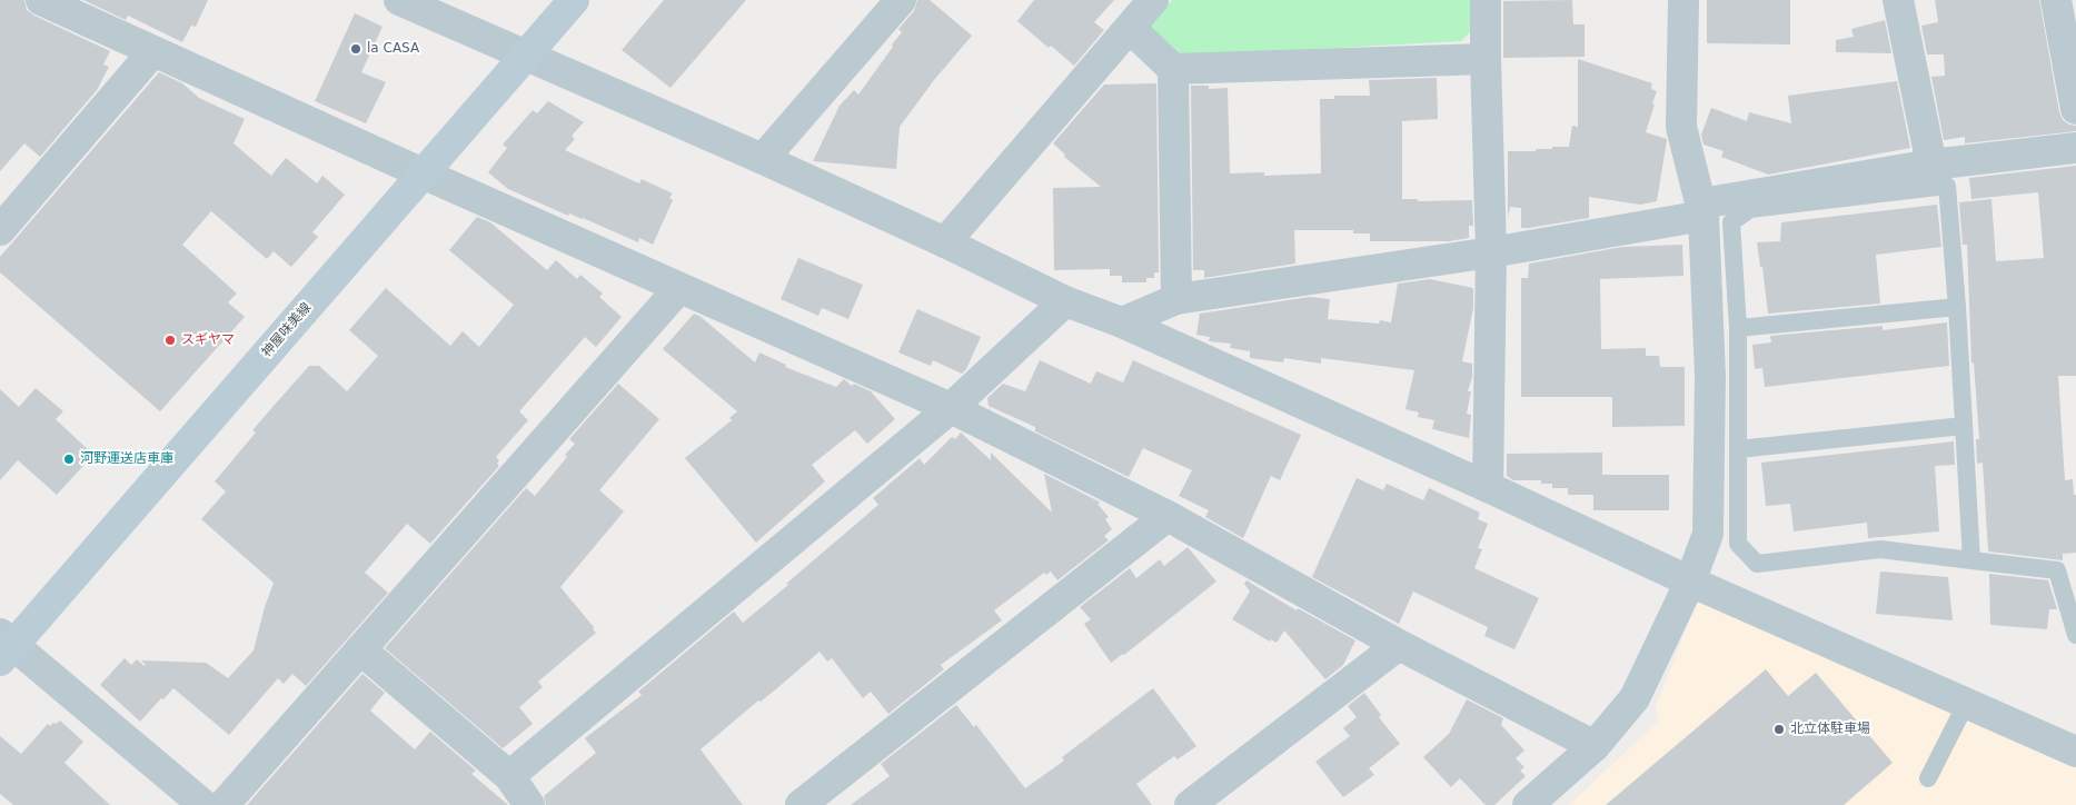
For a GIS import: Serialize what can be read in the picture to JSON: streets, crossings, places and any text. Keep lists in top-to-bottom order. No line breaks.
{"streets":{"main road":["神屋味美線"]},"places":["la CASA","スギヤマ","河野運送店車庫","北立体駐車場"]}
